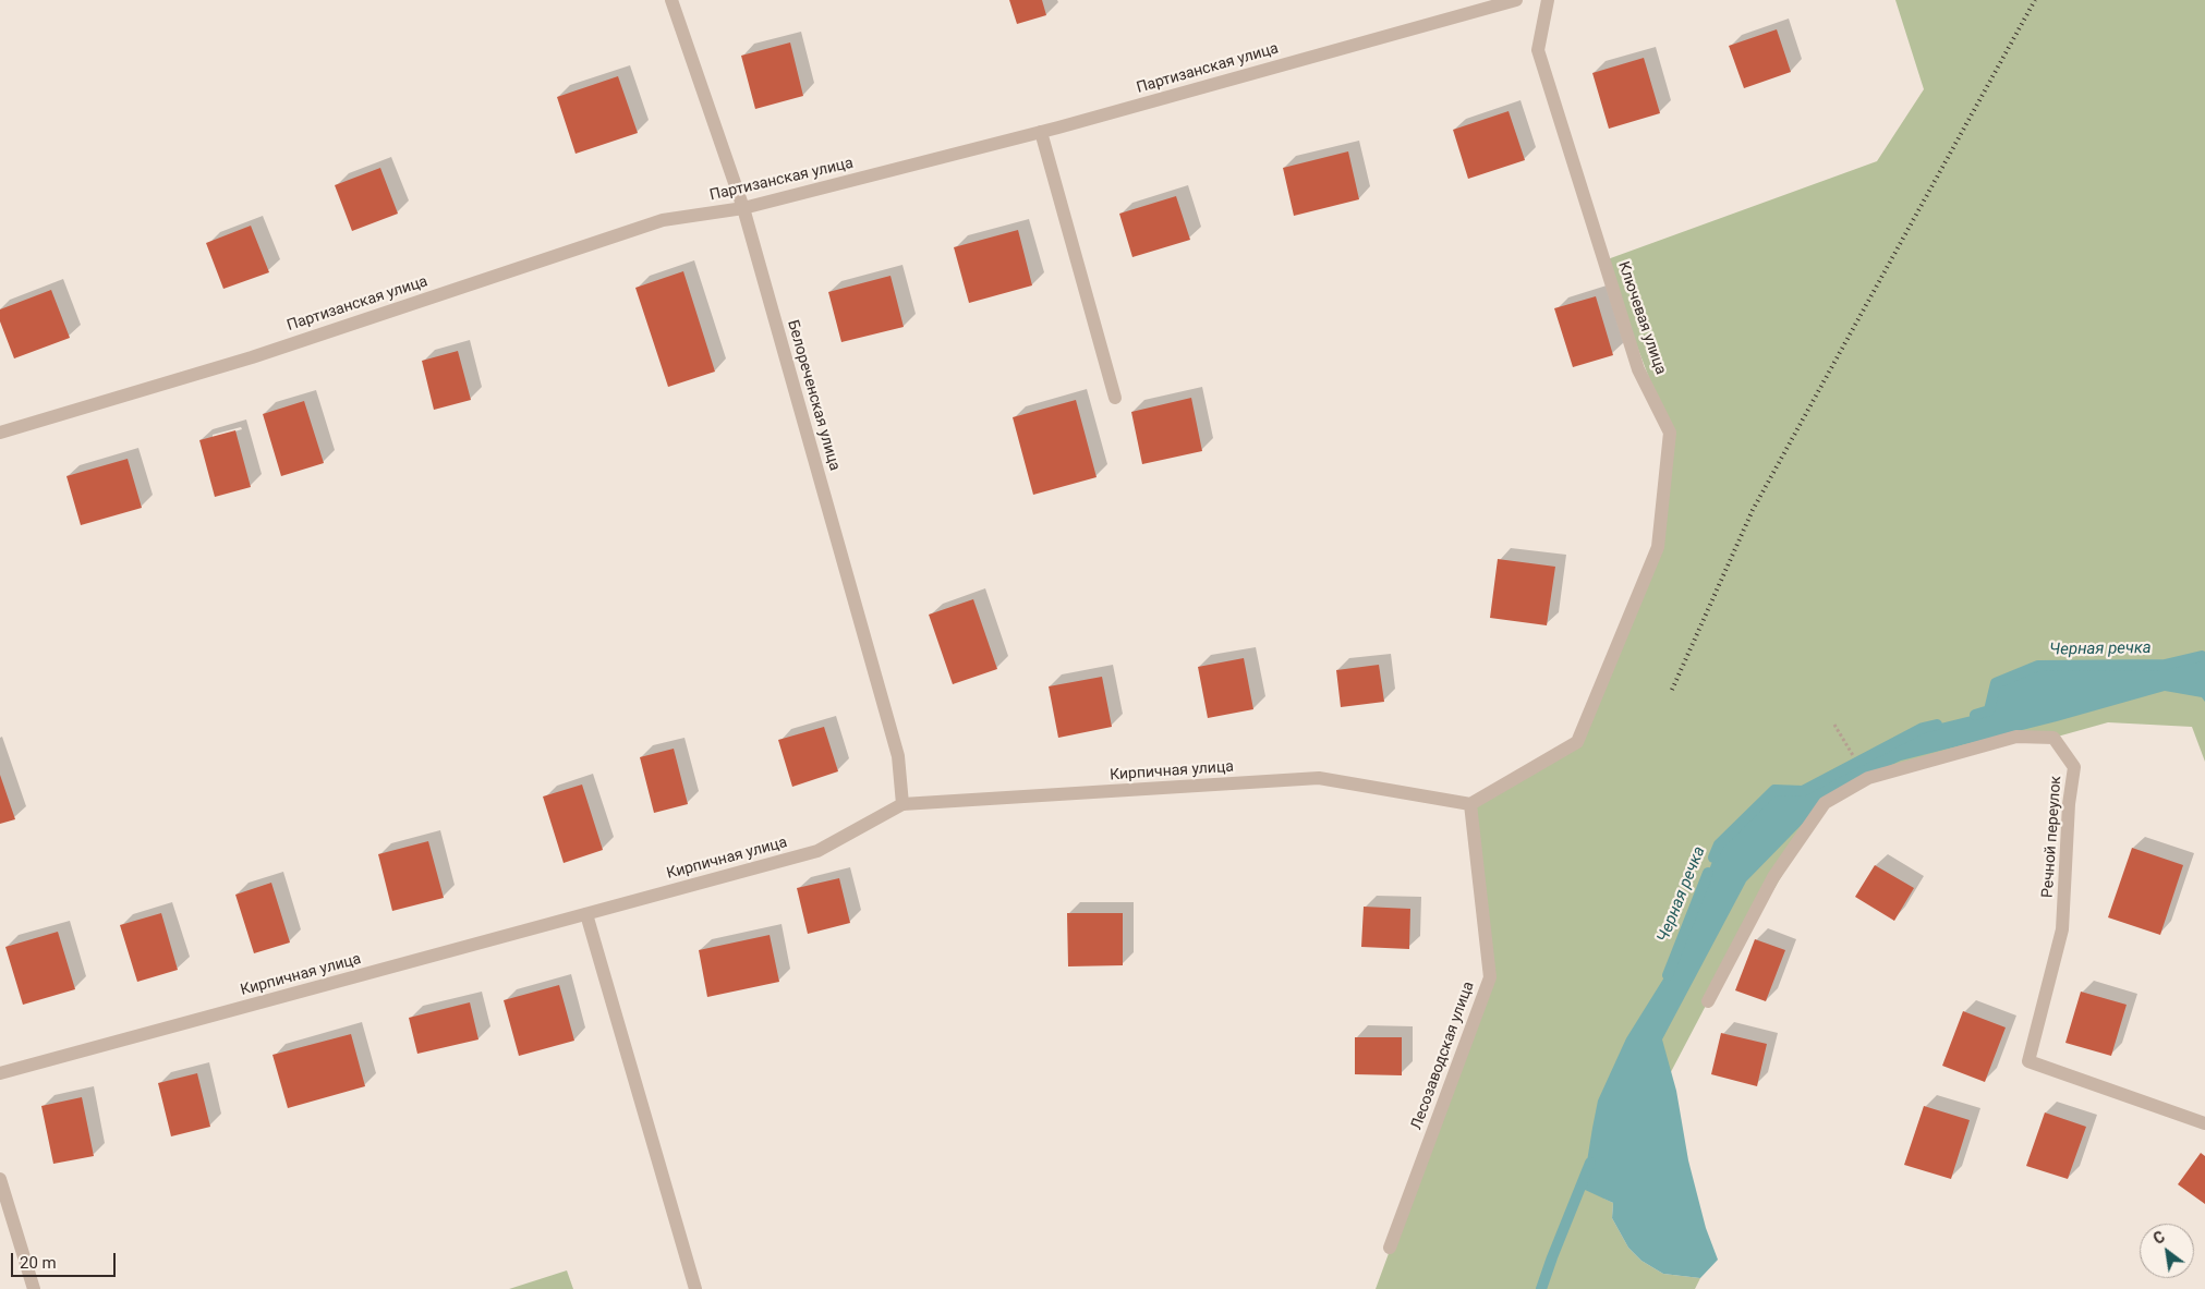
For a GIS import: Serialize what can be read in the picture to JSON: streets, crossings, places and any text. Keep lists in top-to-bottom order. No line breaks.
{"streets":{"street":["Партизанская улица","Ключевая улица","Белореченская улица","Кирпичная улица","Речной переулок","Лесозаводская улица"]},"crossings":[["Партизанская улица","Белореченская улица"],["Ключевая улица","Кирпичная улица"],["Ключевая улица","Лесозаводская улица"],["Белореченская улица","Кирпичная улица"],["Кирпичная улица","Лесозаводская улица"]],"water":["Черная речка"],"scale_bar":"20 m","north":"top left"}
